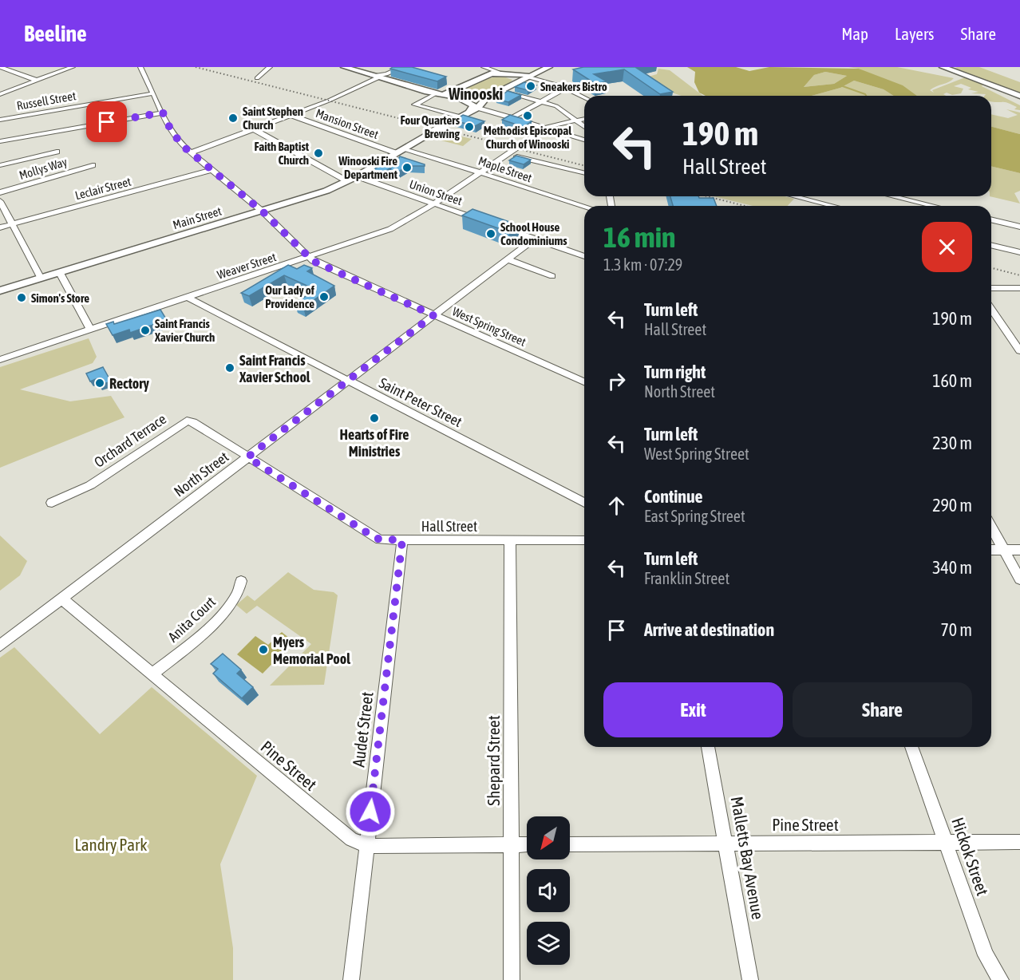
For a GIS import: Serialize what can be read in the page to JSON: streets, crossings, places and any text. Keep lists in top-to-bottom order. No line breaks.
{"streets":{"main road":["Main Street"],"street":["Russell Street","Mansion Street","Mollys Way","Maple Street","Leclair Street","Union Street","Weaver Street","West Spring Street","Saint Peter Street","Orchard Terrace","North Street","Hall Street","Anita Court","Audet Street","Shepard Street","Pine Street","Hickok Street","Malletts Bay Avenue"]},"crossings":[["Russell Street","West Spring Street"],["Mansion Street","Maple Street"],["Mansion Street","Main Street"],["Maple Street","Main Street"],["Maple Street","Weaver Street"],["Leclair Street","West Spring Street"],["Union Street","Main Street"],["Union Street","Weaver Street"],["Main Street","West Spring Street"],["Weaver Street","West Spring Street"],["Weaver Street","Saint Peter Street"],["West Spring Street","North Street"],["Saint Peter Street","North Street"],["Orchard Terrace","North Street"],["Orchard Terrace","Hall Street"],["North Street","Hall Street"],["North Street","Pine Street"],["Hall Street","Audet Street"],["Hall Street","Shepard Street"],["Anita Court","Pine Street"],["Audet Street","Pine Street"],["Shepard Street","Pine Street"],["Pine Street","Hickok Street"],["Pine Street","Malletts Bay Avenue"]],"districts":["Winooski"],"parks":["Landry Park"],"places":["Sneakers Bistro","Methodist Episcopal Church of Winooski","Saint Stephen Church","Four Quarters Brewing","Faith Baptist Church","Winooski Fire Department","School House Condominiums","Our Lady of Providence","Simon's Store","Saint Francis Xavier Church","Saint Francis Xavier School","Rectory","Hearts of Fire Ministries","Myers Memorial Pool"],"north":"bottom left","page":{"header":"Beeline","nav":["Map","Layers","Share"],"turn":["190 m","Hall Street"],"heading":["16 min","1.3 km · 07:29"],"list":[{"name":"Turn left","note":"Hall Street","value":"190 m"},{"name":"Turn right","note":"North Street","value":"160 m"},{"name":"Turn left","note":"West Spring Street","value":"230 m"},{"name":"Continue","note":"East Spring Street","value":"290 m"},{"name":"Turn left","note":"Franklin Street","value":"340 m"},{"name":"Arrive at destination","value":"70 m"}],"buttons":["Exit","Share"]}}
